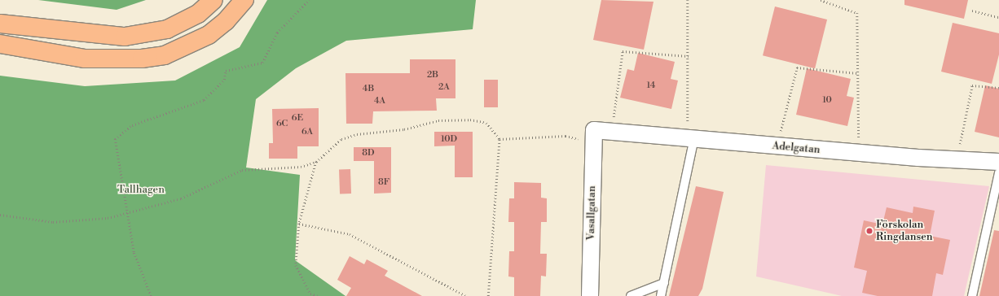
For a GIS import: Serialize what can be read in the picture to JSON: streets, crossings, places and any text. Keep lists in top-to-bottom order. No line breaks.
{"streets":{"street":["Adelgatan","Vasallgatan"]},"crossings":[["Adelgatan","Vasallgatan"]],"parks":["Tallhagen"],"places":["Förskolan Ringdansen"],"house_numbers":["2B","14","2A","4B","10","4A","6E","6C","6A","10D","8D","8F"]}
